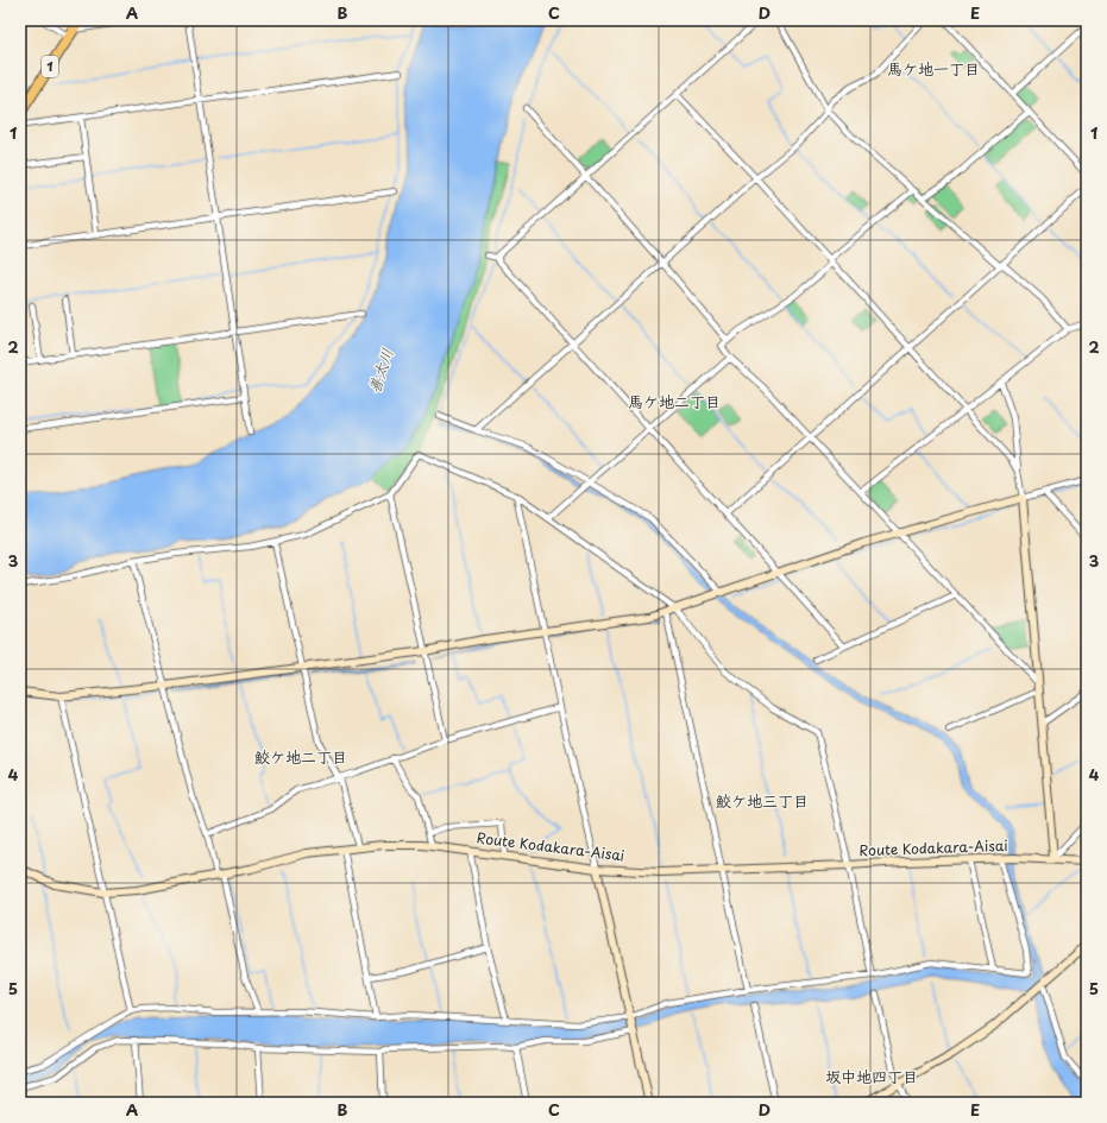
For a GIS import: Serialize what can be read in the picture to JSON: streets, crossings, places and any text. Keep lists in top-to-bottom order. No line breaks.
{"streets":{"highway":["1"],"street":["Route Kodakara-Aisai"]},"districts":["馬ケ地一丁目","馬ケ地二丁目","鮫ケ地二丁目","鮫ケ地三丁目","坂中地四丁目"],"water":["善太川"],"grid":{"columns":["A","B","C","D","E"],"rows":["1","2","3","4","5"]}}
